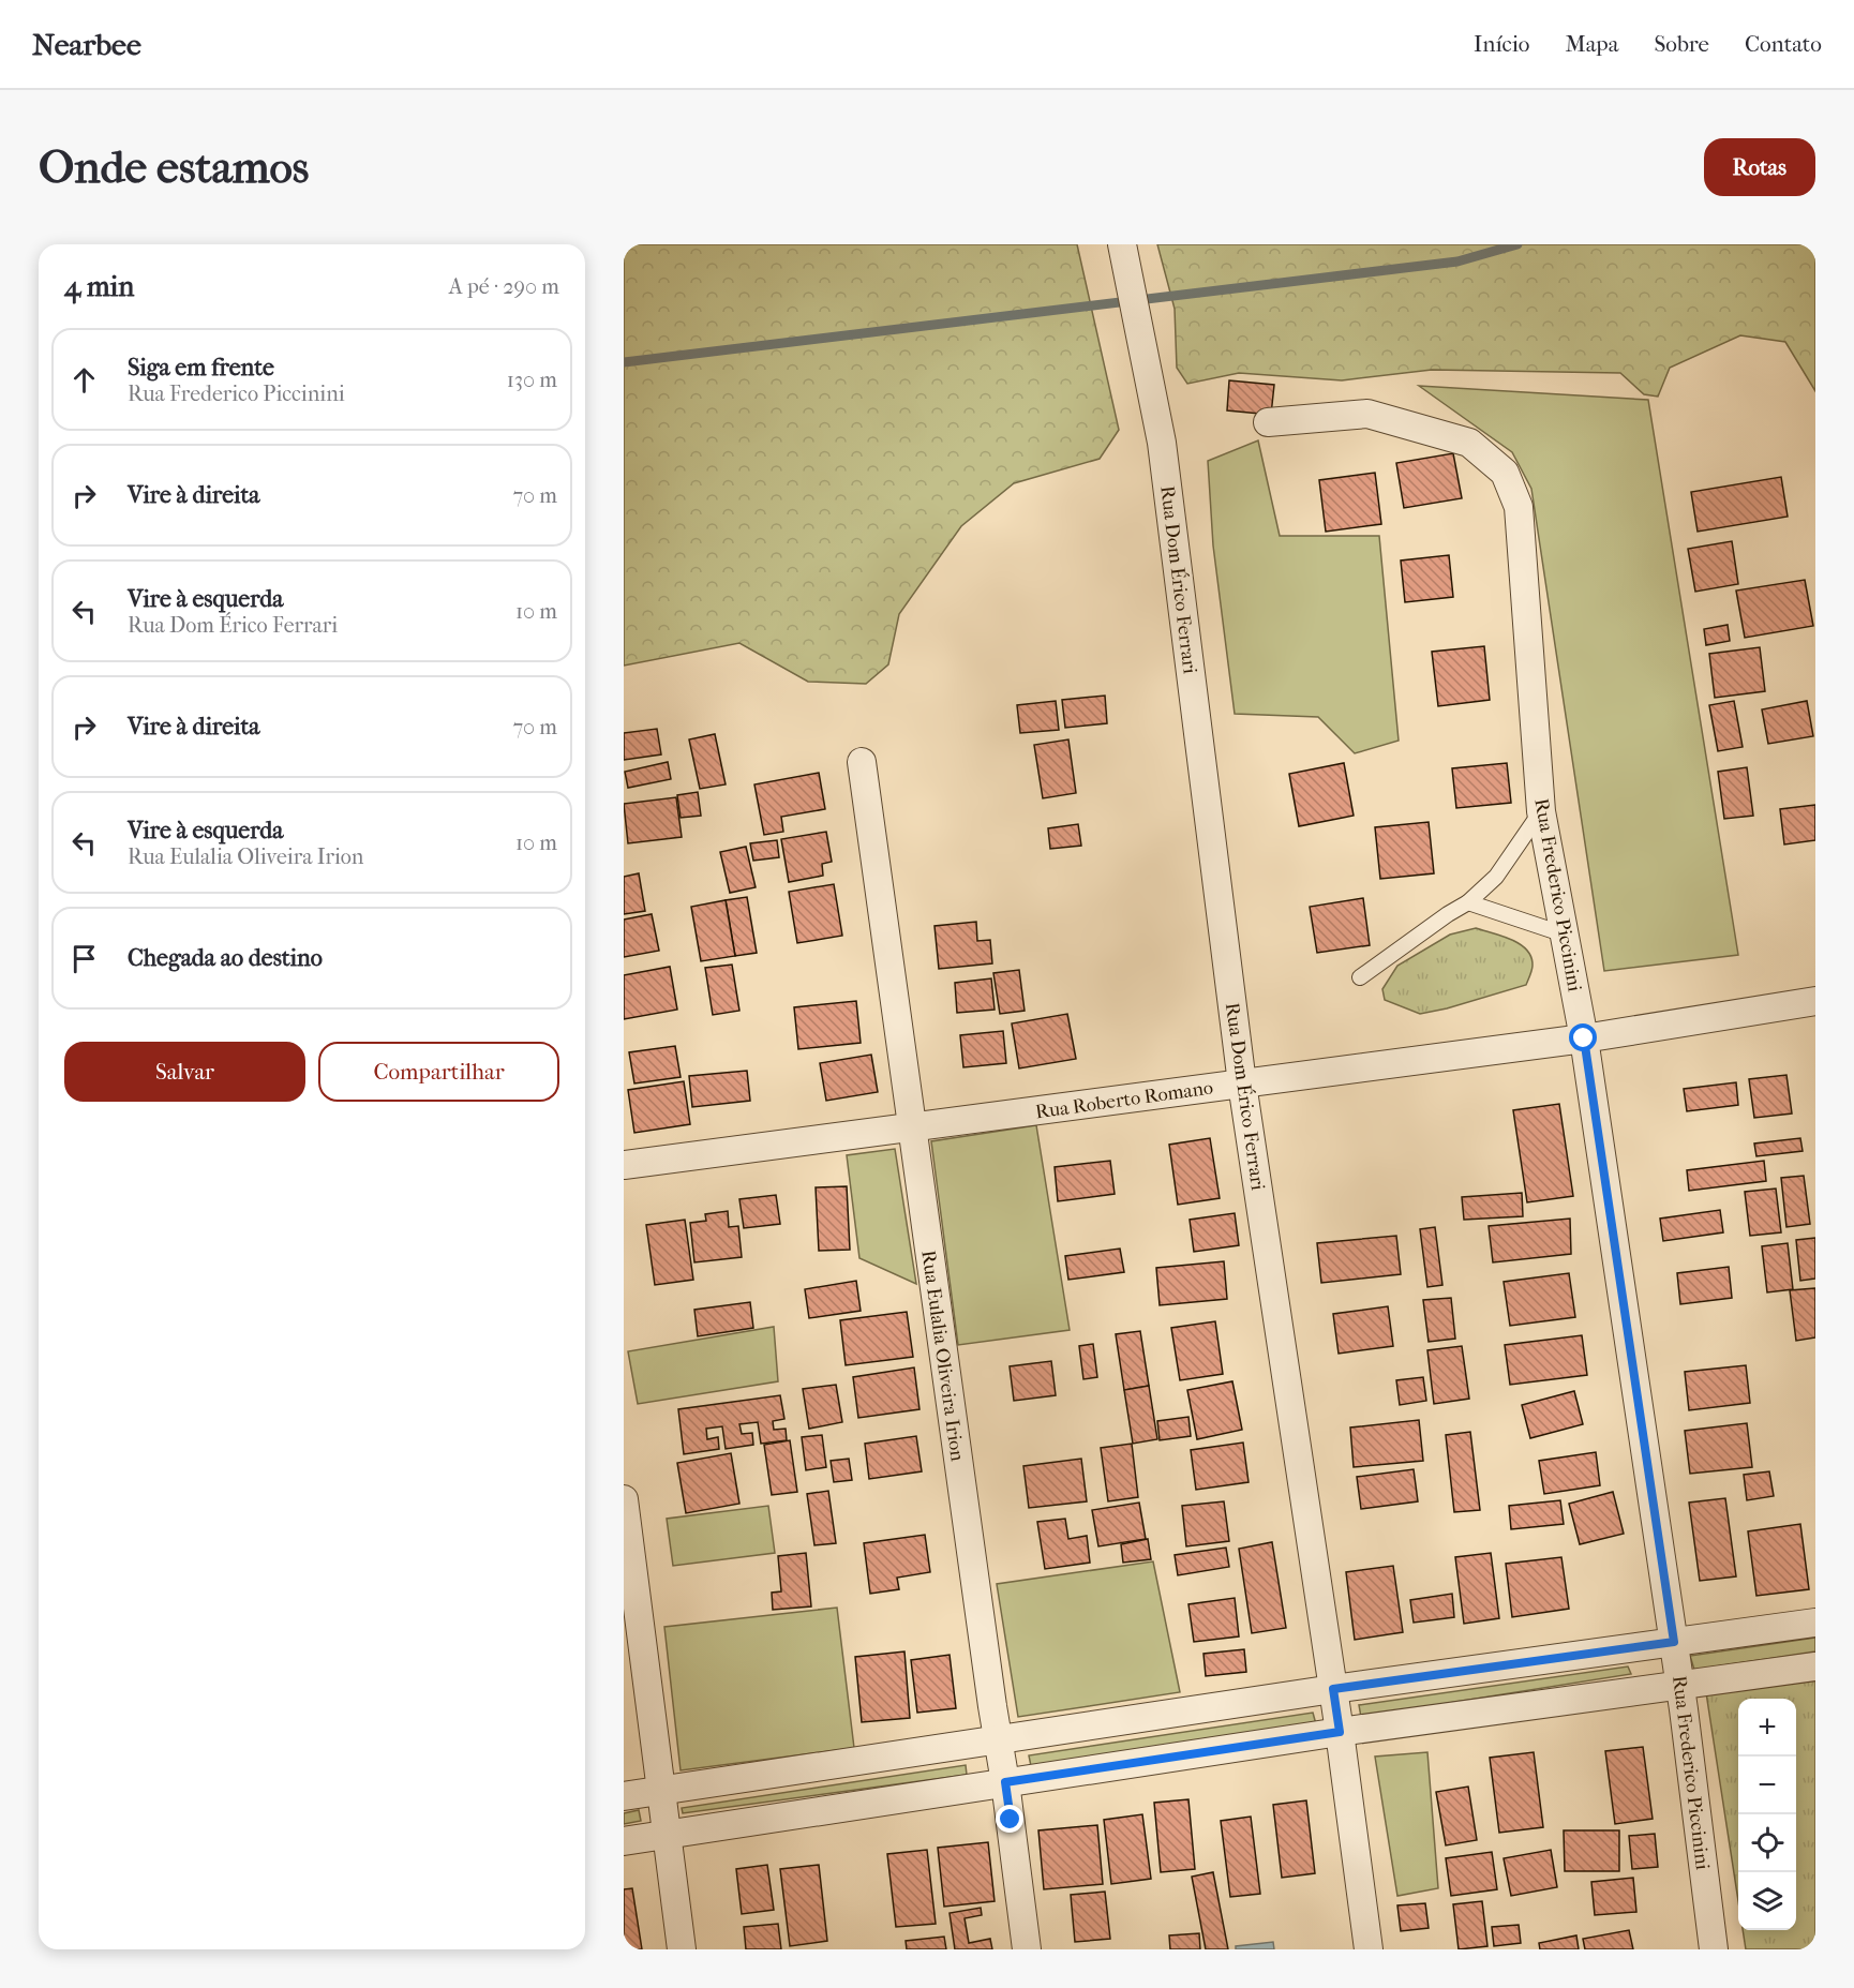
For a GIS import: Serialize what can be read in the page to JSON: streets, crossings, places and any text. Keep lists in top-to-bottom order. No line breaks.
{"streets":{"street":["Rua Dom Érico Ferrari","Rua Frederico Piccinini","Rua Roberto Romano","Rua Eulalia Oliveira Irion"]},"crossings":[["Rua Dom Érico Ferrari","Rua Roberto Romano"],["Rua Frederico Piccinini","Rua Roberto Romano"],["Rua Roberto Romano","Rua Eulalia Oliveira Irion"]],"page":{"header":"Nearbee","nav":["Início","Mapa","Sobre","Contato"],"buttons":["Rotas",["Salvar","Compartilhar"]],"title":"Onde estamos","heading":["4 min","A pé · 290 m"],"list":[["Siga em frente","Rua Frederico Piccinini","130 m"],["Vire à direita","70 m"],["Vire à esquerda","Rua Dom Érico Ferrari","10 m"],["Vire à direita","70 m"],["Vire à esquerda","Rua Eulalia Oliveira Irion","10 m"],"Chegada ao destino"],"map_buttons":["+","−"]}}
